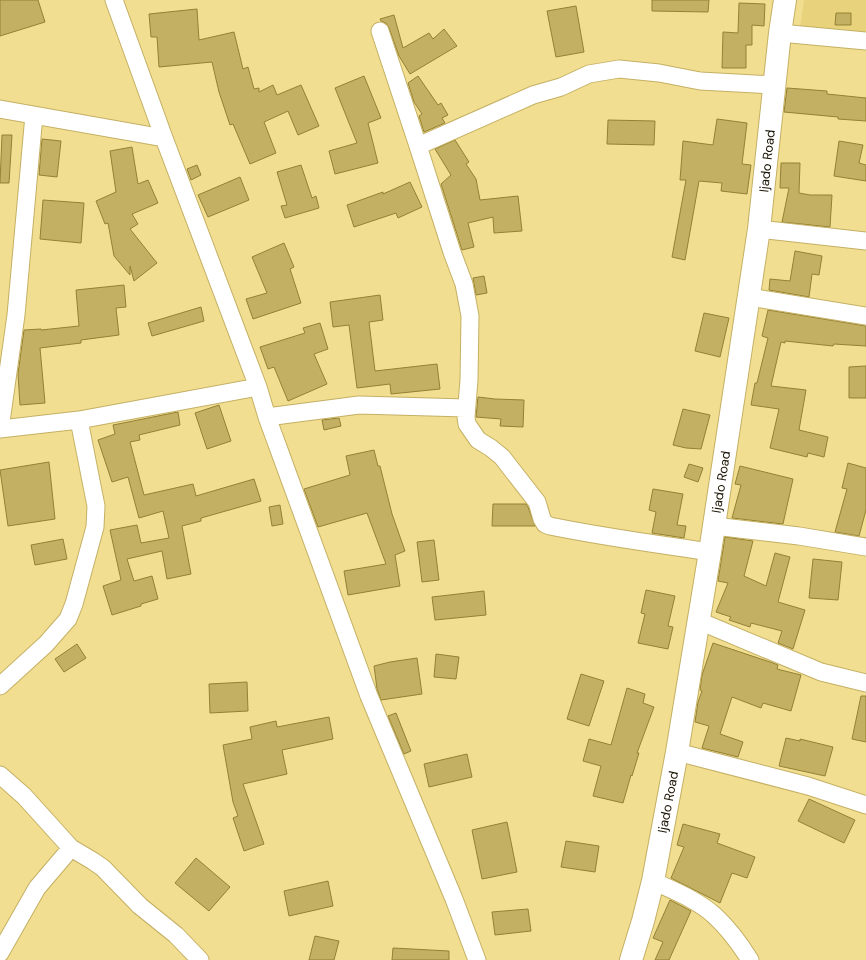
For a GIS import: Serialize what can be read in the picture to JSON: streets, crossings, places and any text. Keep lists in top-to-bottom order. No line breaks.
{"streets":{"street":["Ijado Road"]}}
